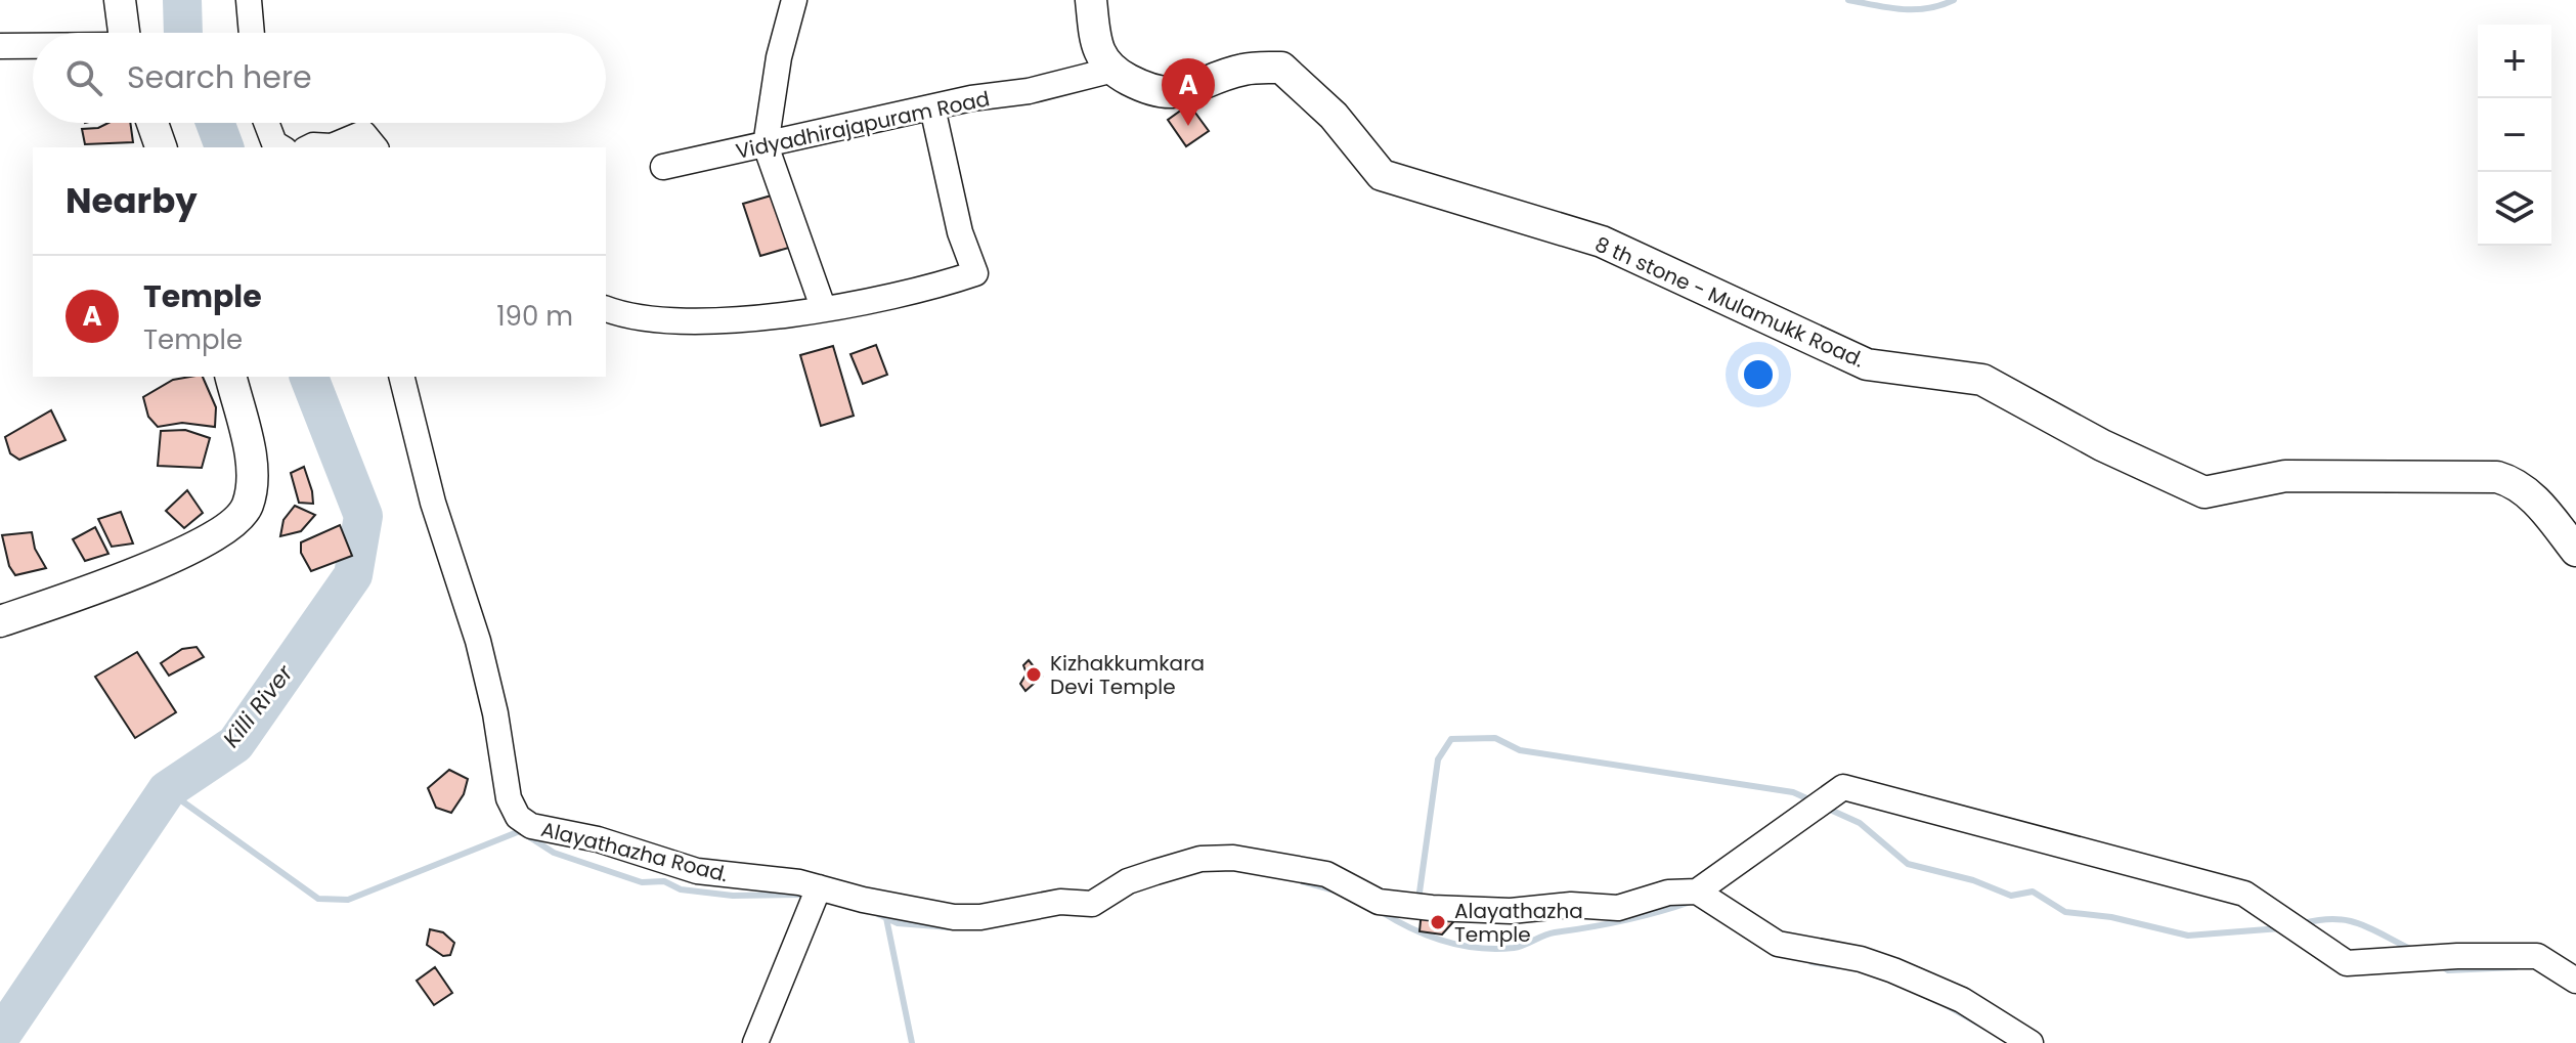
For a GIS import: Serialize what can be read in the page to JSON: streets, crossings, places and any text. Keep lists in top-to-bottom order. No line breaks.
{"streets":{"main road":["8 th stone - Mulamukk Road."],"street":["Vidyadhirajapuram Road","Alayathazha Road."]},"crossings":[["Vidyadhirajapuram Road","8 th stone - Mulamukk Road."]],"water":["Killi River"],"places":["Kizhakkumkara Devi Temple","Alayathazha Temple"],"page":{"map_buttons":["+","−"],"search":"Search here","pins":"A","heading":"Nearby","list":[{"mark":"A","name":"Temple","note":"Temple","value":"190 m"}]}}
